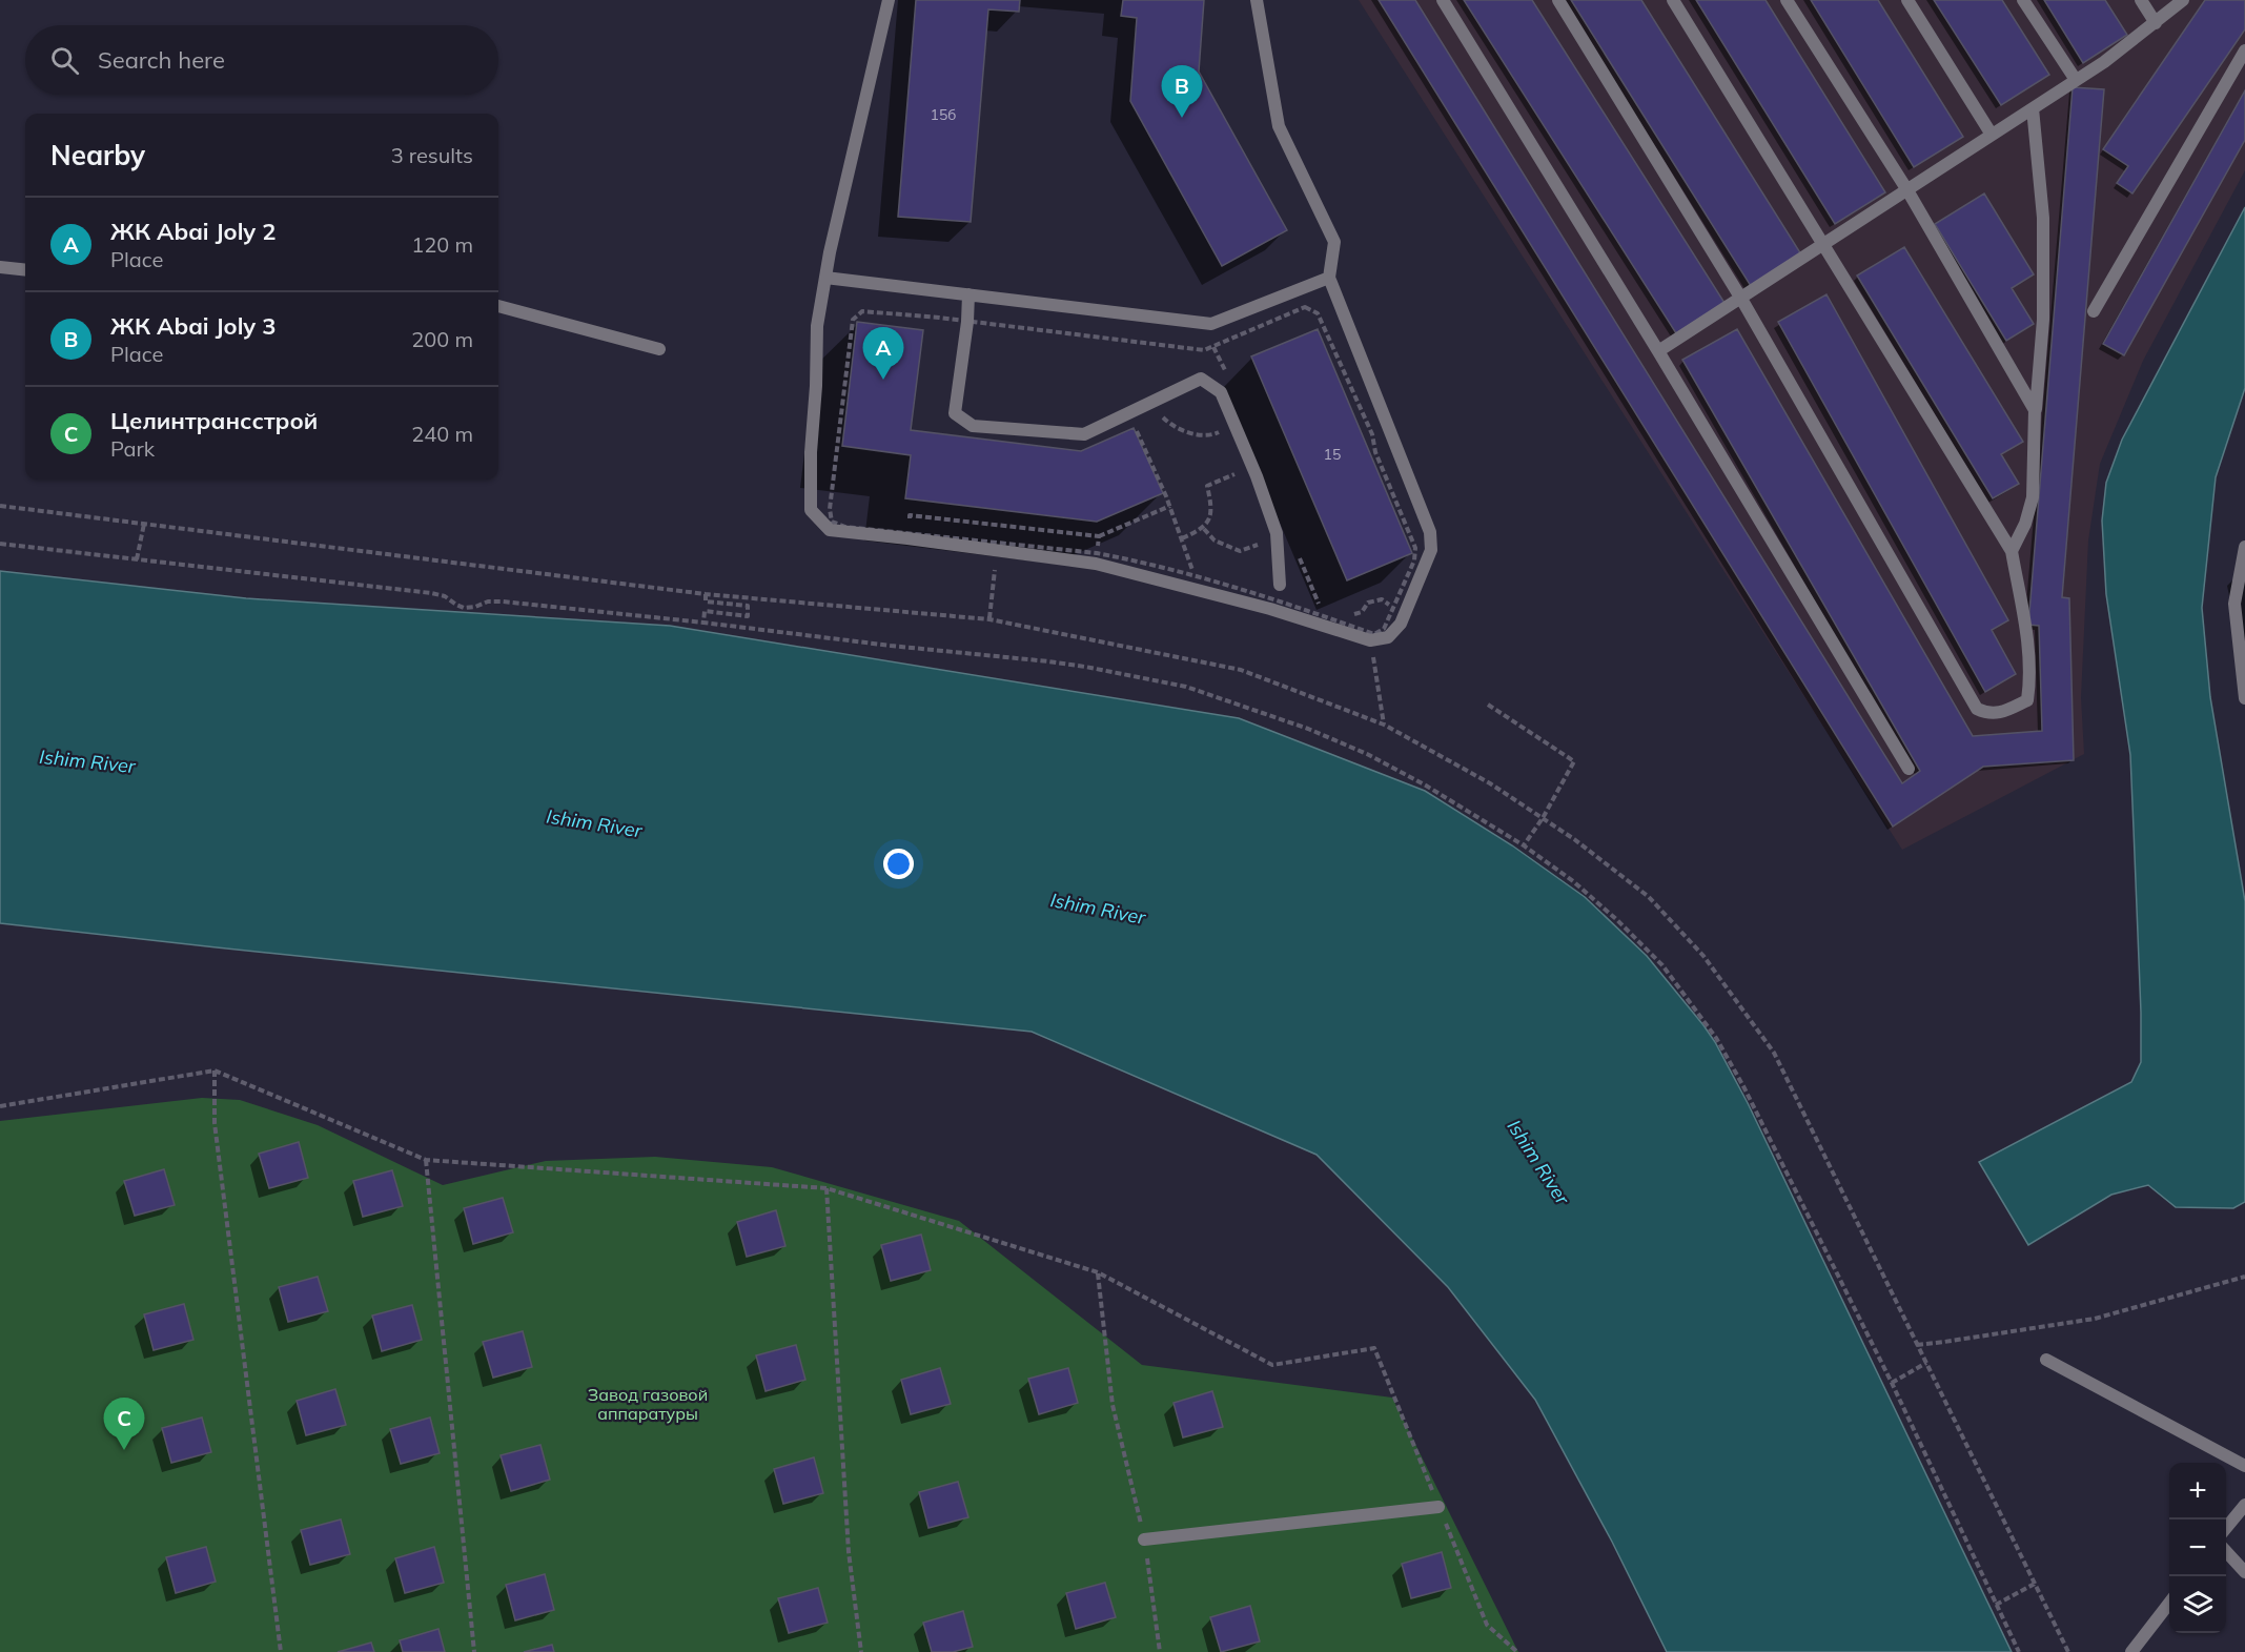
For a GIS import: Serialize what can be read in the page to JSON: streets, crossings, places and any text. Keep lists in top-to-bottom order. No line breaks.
{"water":["Ishim River"],"parks":["Завод газовой аппаратуры"],"house_numbers":["15б","15"],"page":{"search":"Search here","pins":["B","A","C"],"heading":["Nearby","3 results"],"list":[{"mark":"A","name":"ЖК Abai Joly 2","note":"Place","value":"120 m"},{"mark":"B","name":"ЖК Abai Joly 3","note":"Place","value":"200 m"},{"mark":"C","name":"Целинтрансстрой","note":"Park","value":"240 m"}],"map_buttons":["+","−"]}}
